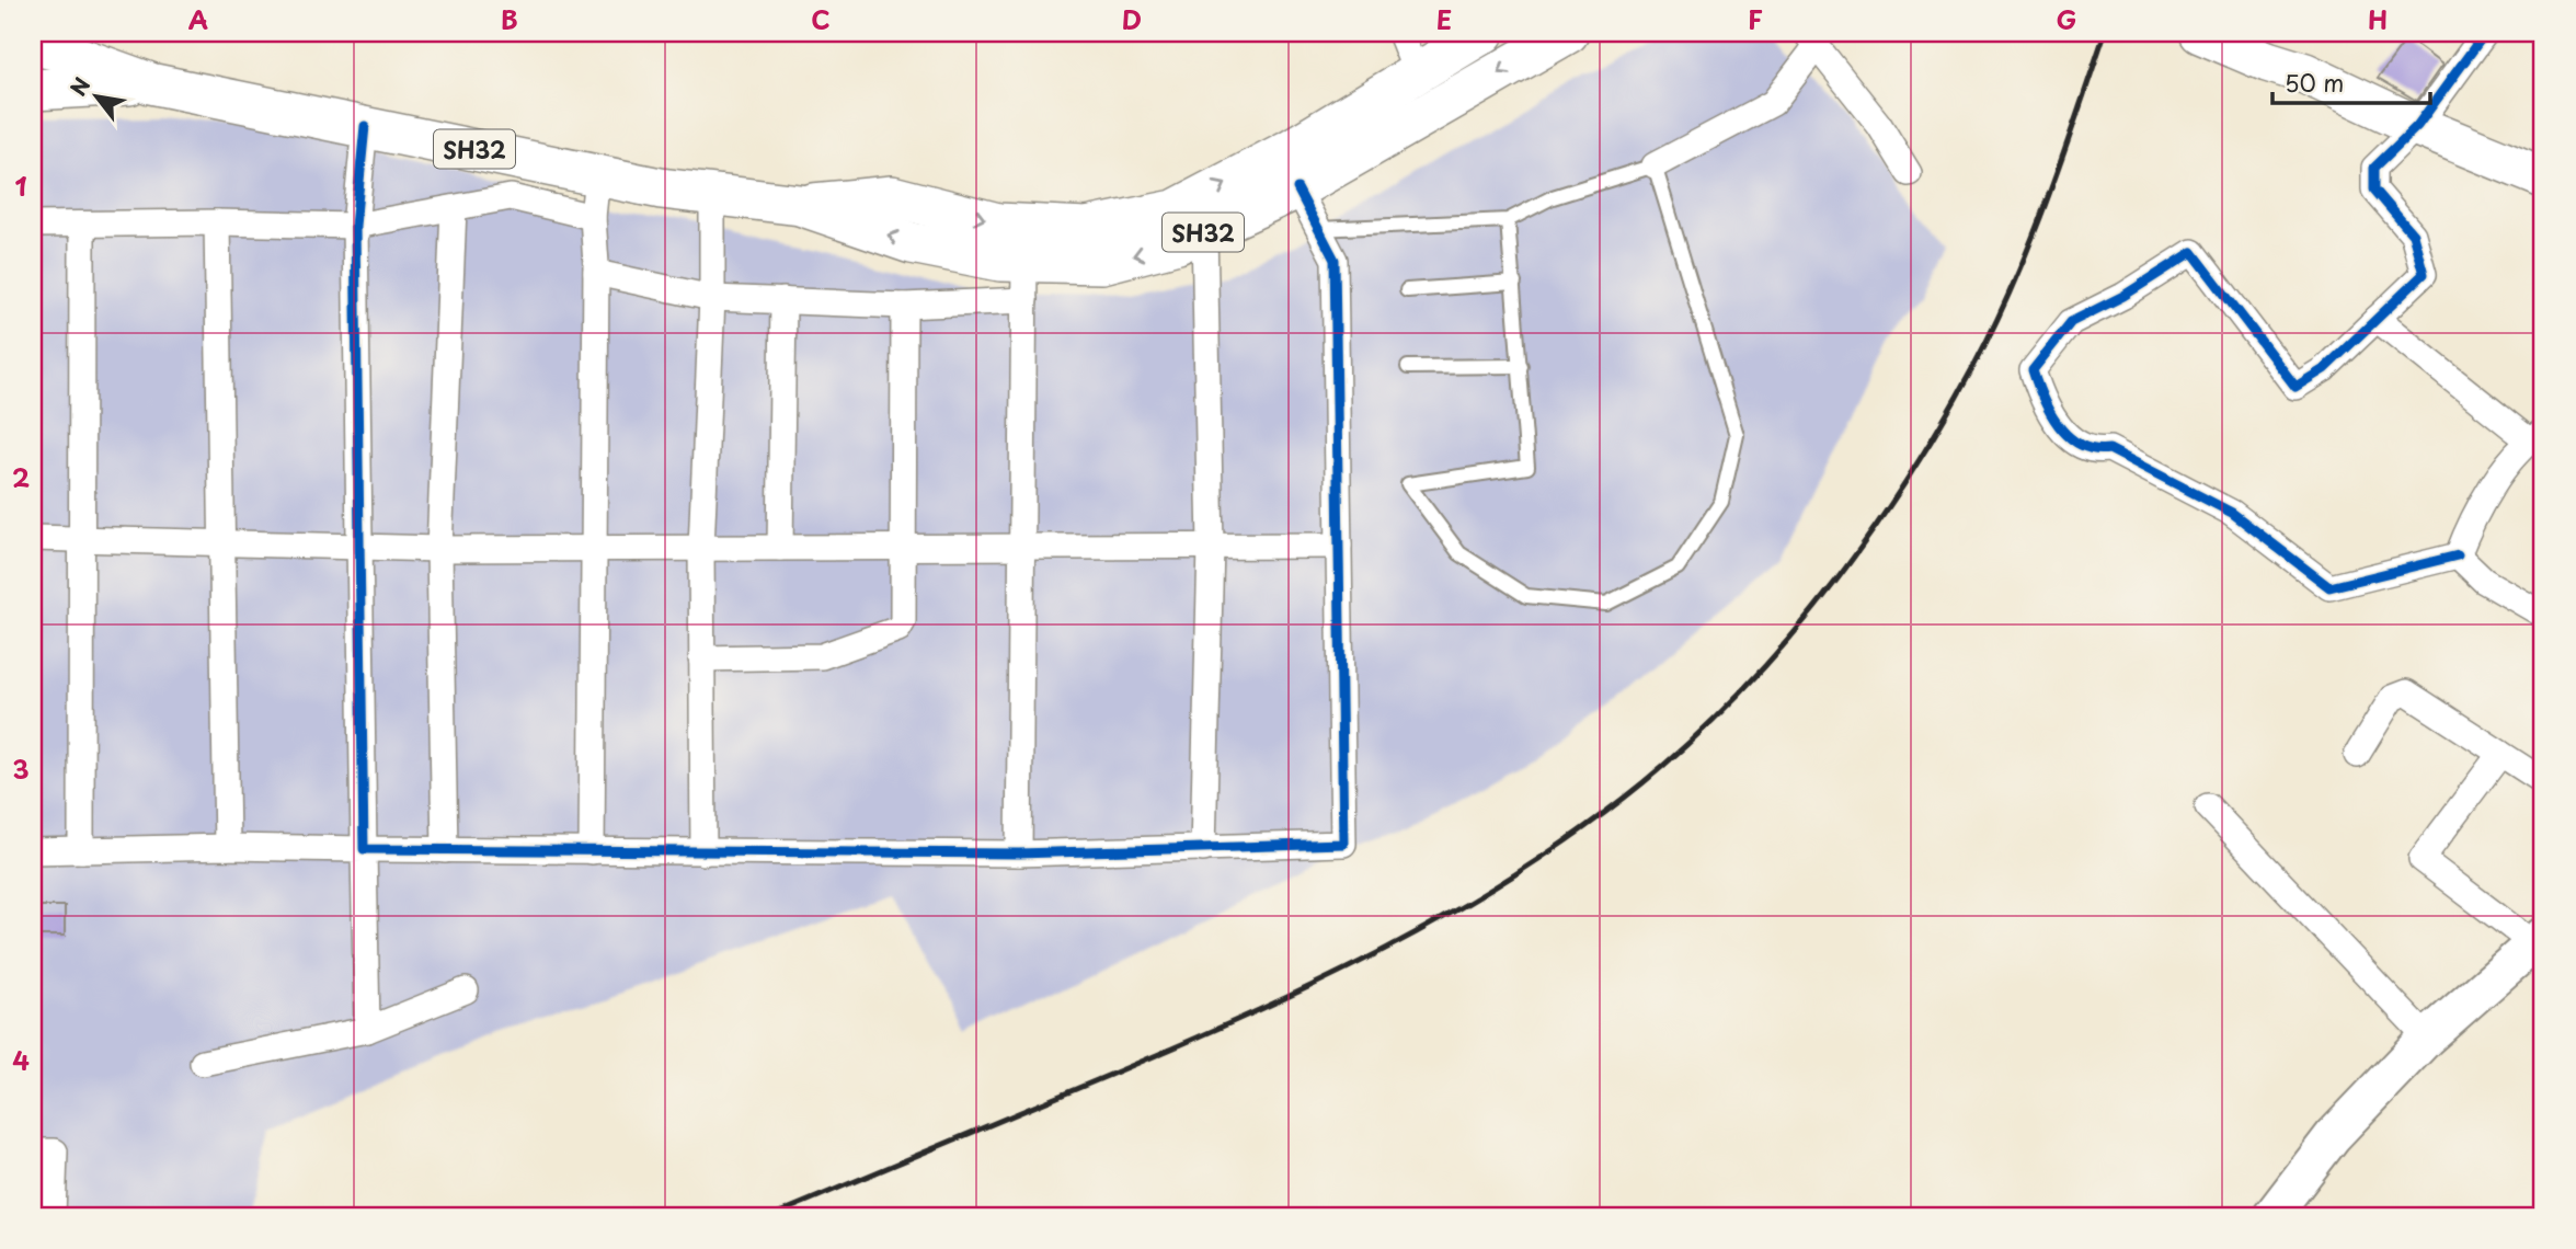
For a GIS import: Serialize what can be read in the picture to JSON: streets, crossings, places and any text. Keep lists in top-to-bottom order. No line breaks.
{"streets":{"main road":["SH32"]},"scale_bar":"50 m","north":"top left","grid":{"columns":["A","B","C","D","E","F","G","H"],"rows":["1","2","3","4"]}}
